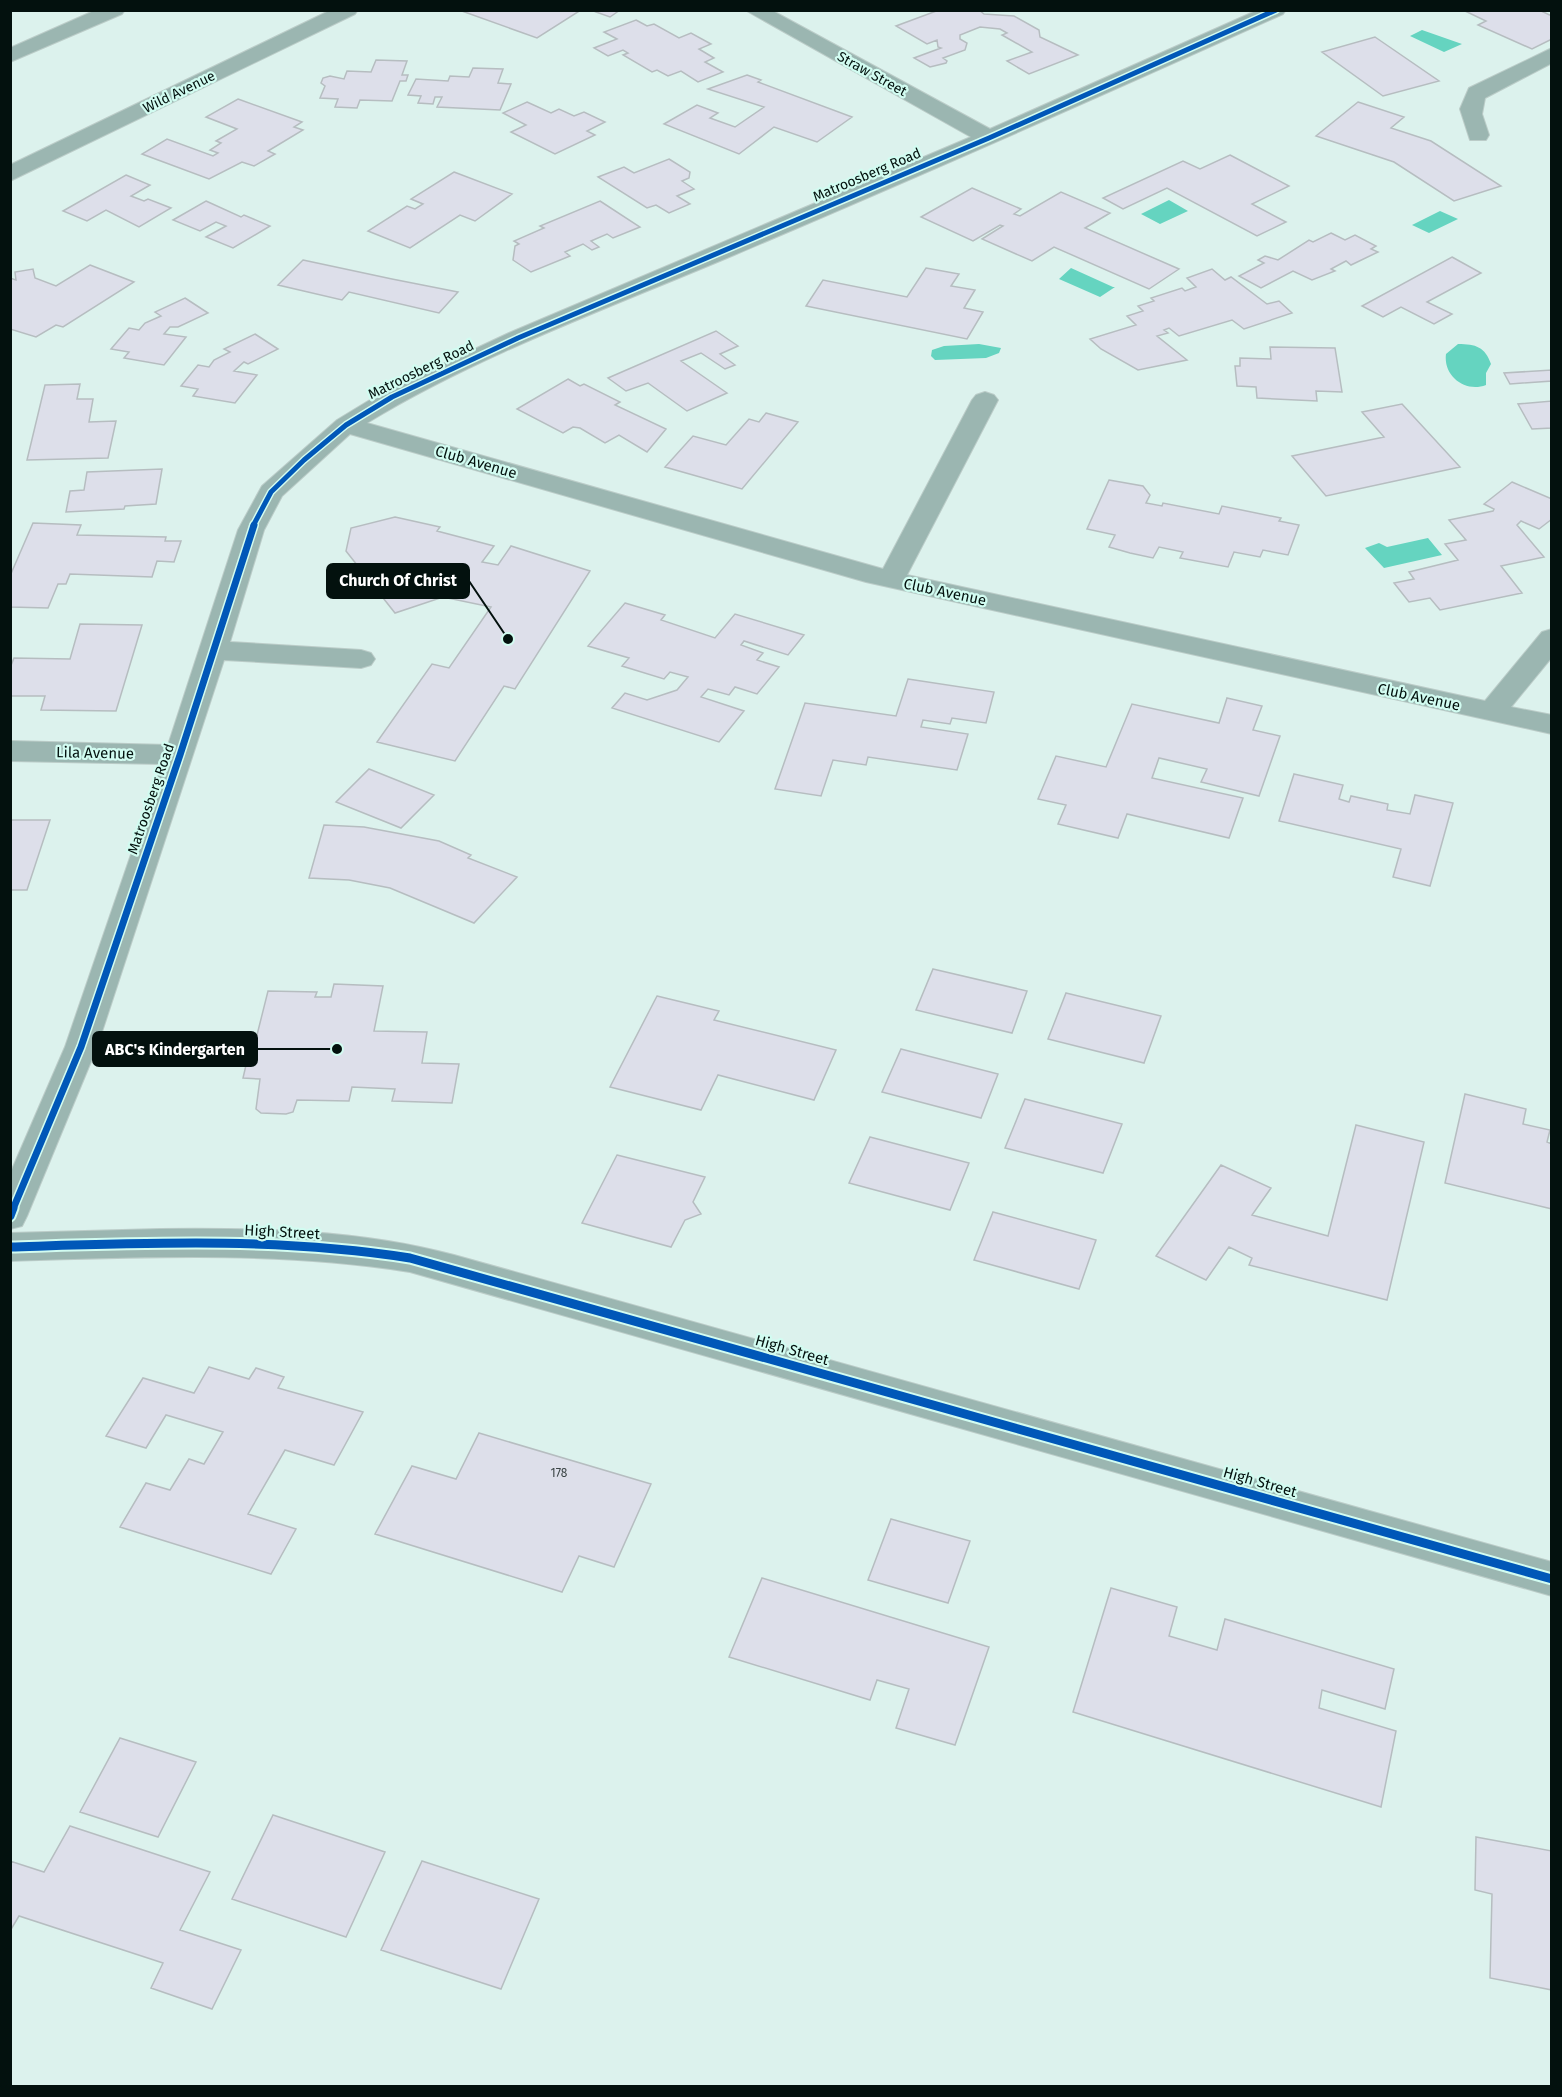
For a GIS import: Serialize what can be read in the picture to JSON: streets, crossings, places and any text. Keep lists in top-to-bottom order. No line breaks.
{"streets":{"street":["Straw Street","Wild Avenue","Matroosberg Road","Club Avenue","Lila Avenue","High Street"]},"crossings":[["Straw Street","Matroosberg Road"],["Matroosberg Road","Club Avenue"],["Matroosberg Road","Lila Avenue"]],"places":["Church Of Christ","ABC's Kindergarten"],"house_numbers":["178"]}
